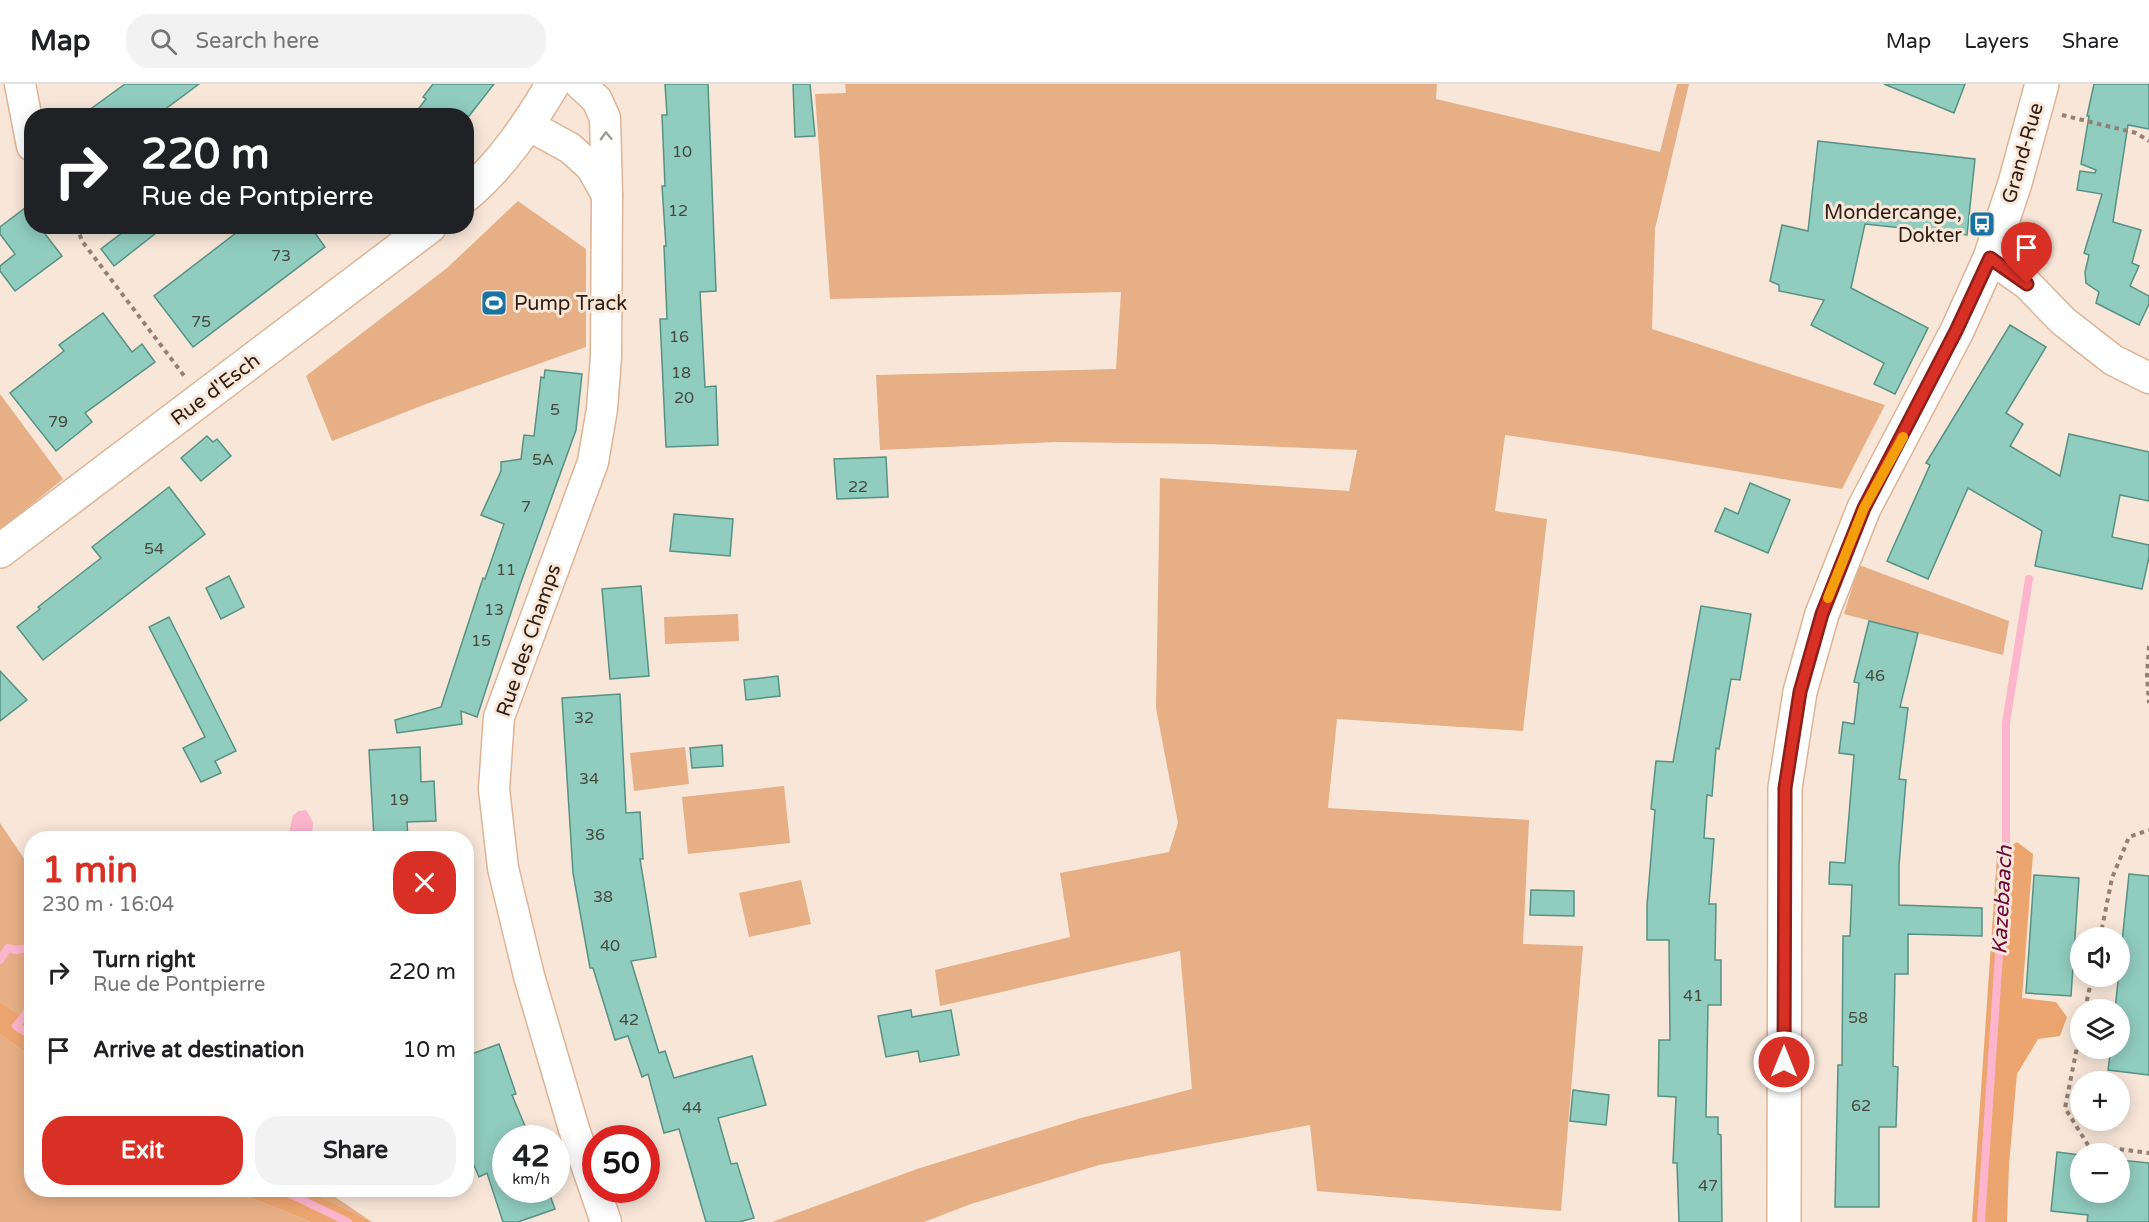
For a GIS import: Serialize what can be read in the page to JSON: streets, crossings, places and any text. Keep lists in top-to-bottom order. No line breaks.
{"streets":{"main road":["Grand-Rue","Rue d'Esch"],"street":["Rue des Champs"]},"water":["Kazebaach"],"places":{"bus stop":["Mondercange, Dokter"],"sports":["Pump Track"]},"house_numbers":["10","12","73","75","16","18","20","5","79","5A","22","7","54","11","13","15","46","32","34","19","36","38","40","41","58","42","62","44","47"],"page":{"header":"Map","search":"Search here","nav":["Map","Layers","Share"],"turn":["220 m","Rue de Pontpierre"],"heading":["1 min","230 m · 16:04"],"map_buttons":["+","−"],"list":[{"name":"Turn right","note":"Rue de Pontpierre","value":"220 m"},{"name":"Arrive at destination","value":"10 m"}],"buttons":["Exit","Share"],"speed":"42 km/h","limit":"50"}}
